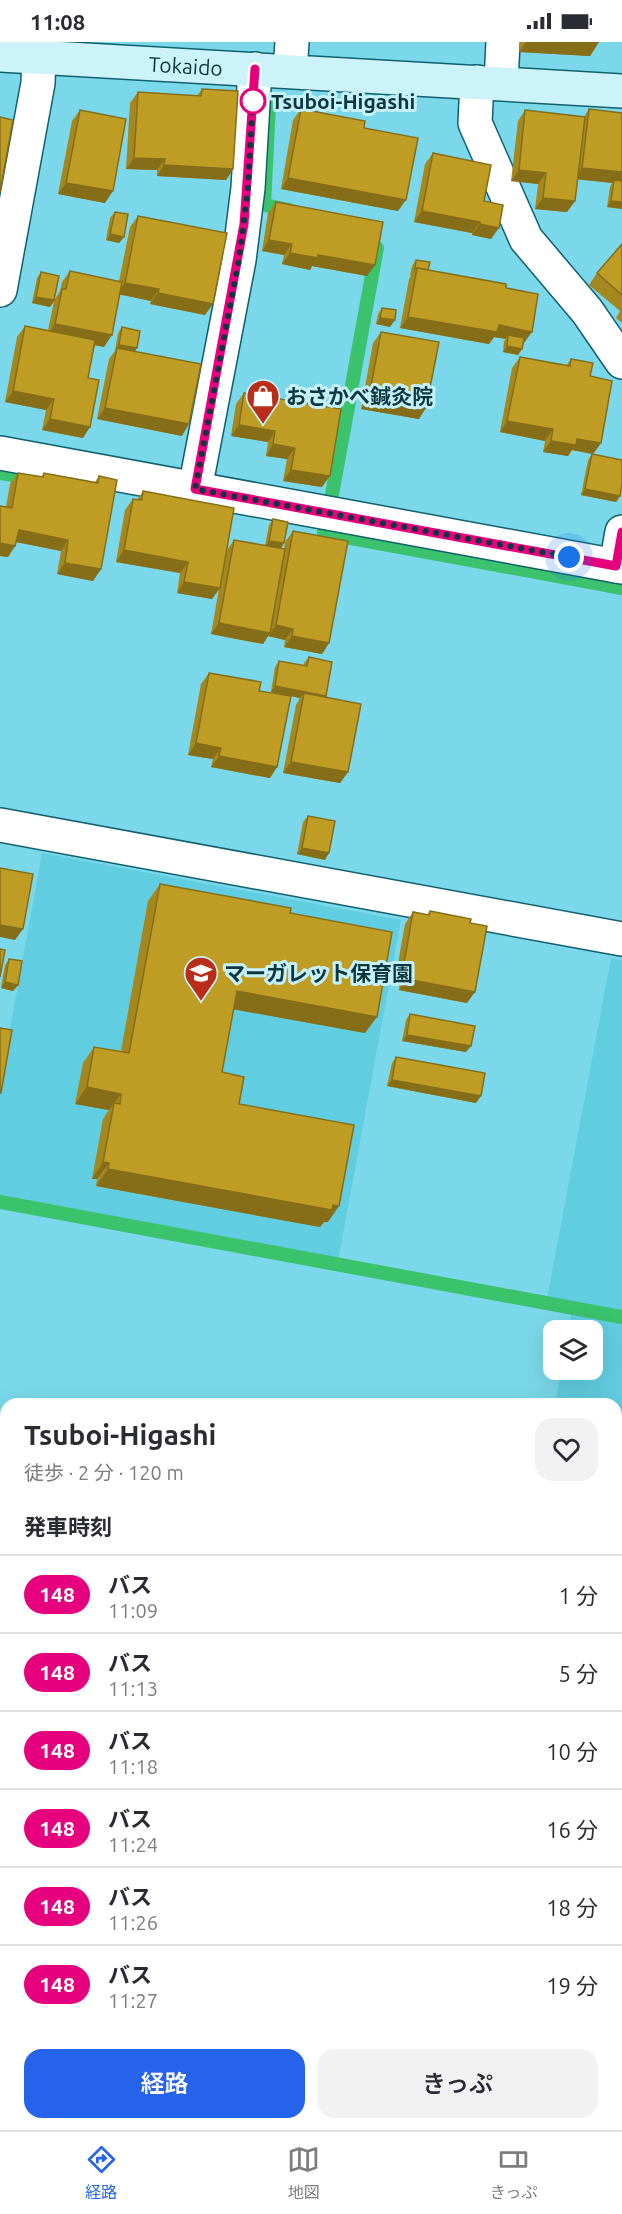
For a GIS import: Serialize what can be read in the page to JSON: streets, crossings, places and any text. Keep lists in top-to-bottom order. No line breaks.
{"streets":{"main road":["Tokaido"]},"places":{"other":["Tsuboi-Higashi"],"shop":["おさかべ鍼灸院"],"school or university":["マーガレット保育園"]},"lines":["bus line 148"],"page":{"status":"11:08","heading":[["Tsuboi-Higashi","徒歩 · 2 分 · 120 m"],"発車時刻"],"list":[{"mark":"148","name":"バス","note":"11:09","value":"1 分"},{"mark":"148","name":"バス","note":"11:13","value":"5 分"},{"mark":"148","name":"バス","note":"11:18","value":"10 分"},{"mark":"148","name":"バス","note":"11:24","value":"16 分"},{"mark":"148","name":"バス","note":"11:26","value":"18 分"},{"mark":"148","name":"バス","note":"11:27","value":"19 分"}],"buttons":["経路","きっぷ"],"tabs":["経路","地図","きっぷ"]}}
